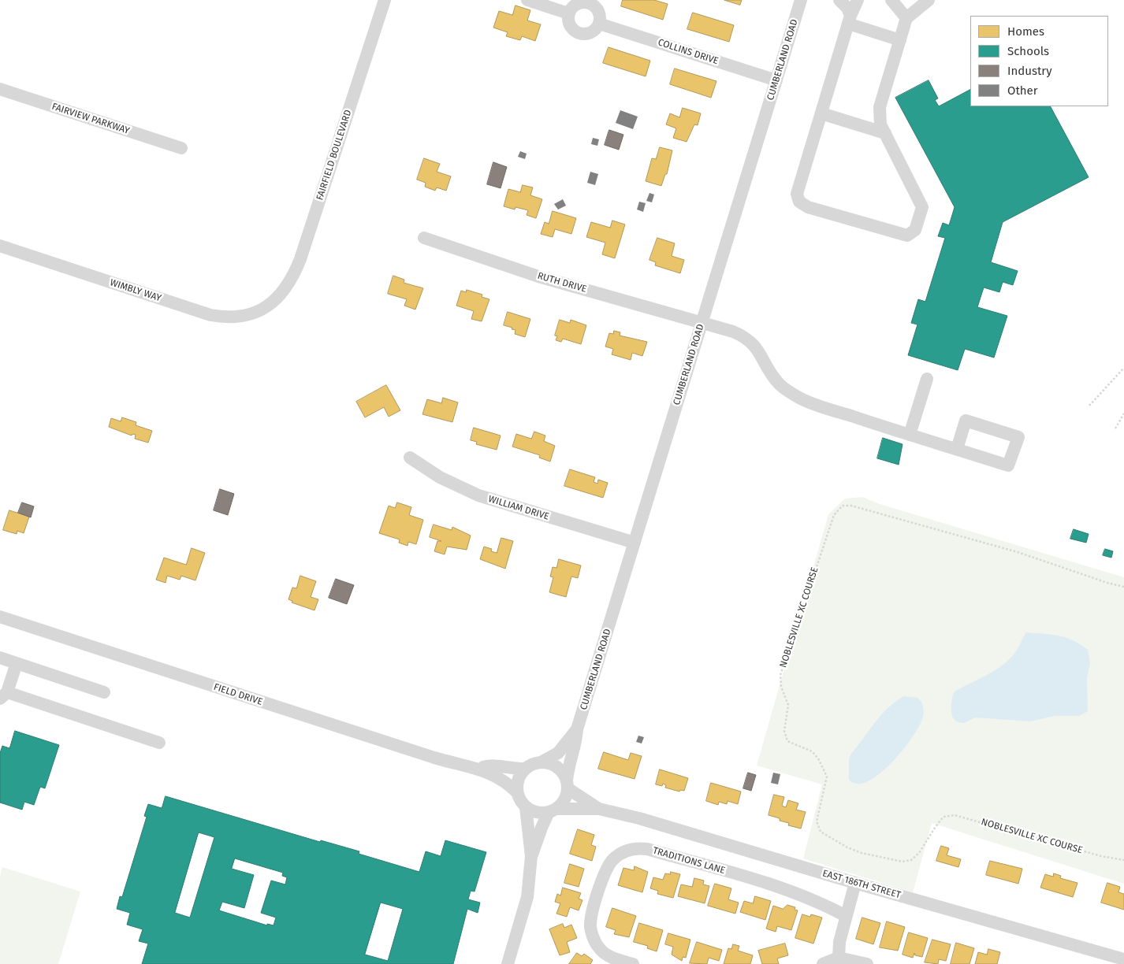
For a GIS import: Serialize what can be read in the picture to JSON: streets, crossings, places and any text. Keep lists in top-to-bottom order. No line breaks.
{"streets":{"street":["COLLINS DRIVE","CUMBERLAND ROAD","FAIRVIEW PARKWAY","FAIRFIELD BOULEVARD","RUTH DRIVE","WIMBLY WAY","WILLIAM DRIVE","FIELD DRIVE","TRADITIONS LANE","EAST 186TH STREET"],"path":["NOBLESVILLE XC COURSE"]},"crossings":[["COLLINS DRIVE","CUMBERLAND ROAD"],["CUMBERLAND ROAD","RUTH DRIVE"],["CUMBERLAND ROAD","WILLIAM DRIVE"],["CUMBERLAND ROAD","EAST 186TH STREET"],["FAIRFIELD BOULEVARD","WIMBLY WAY"]],"legend":["Homes","Schools","Industry","Other"]}
